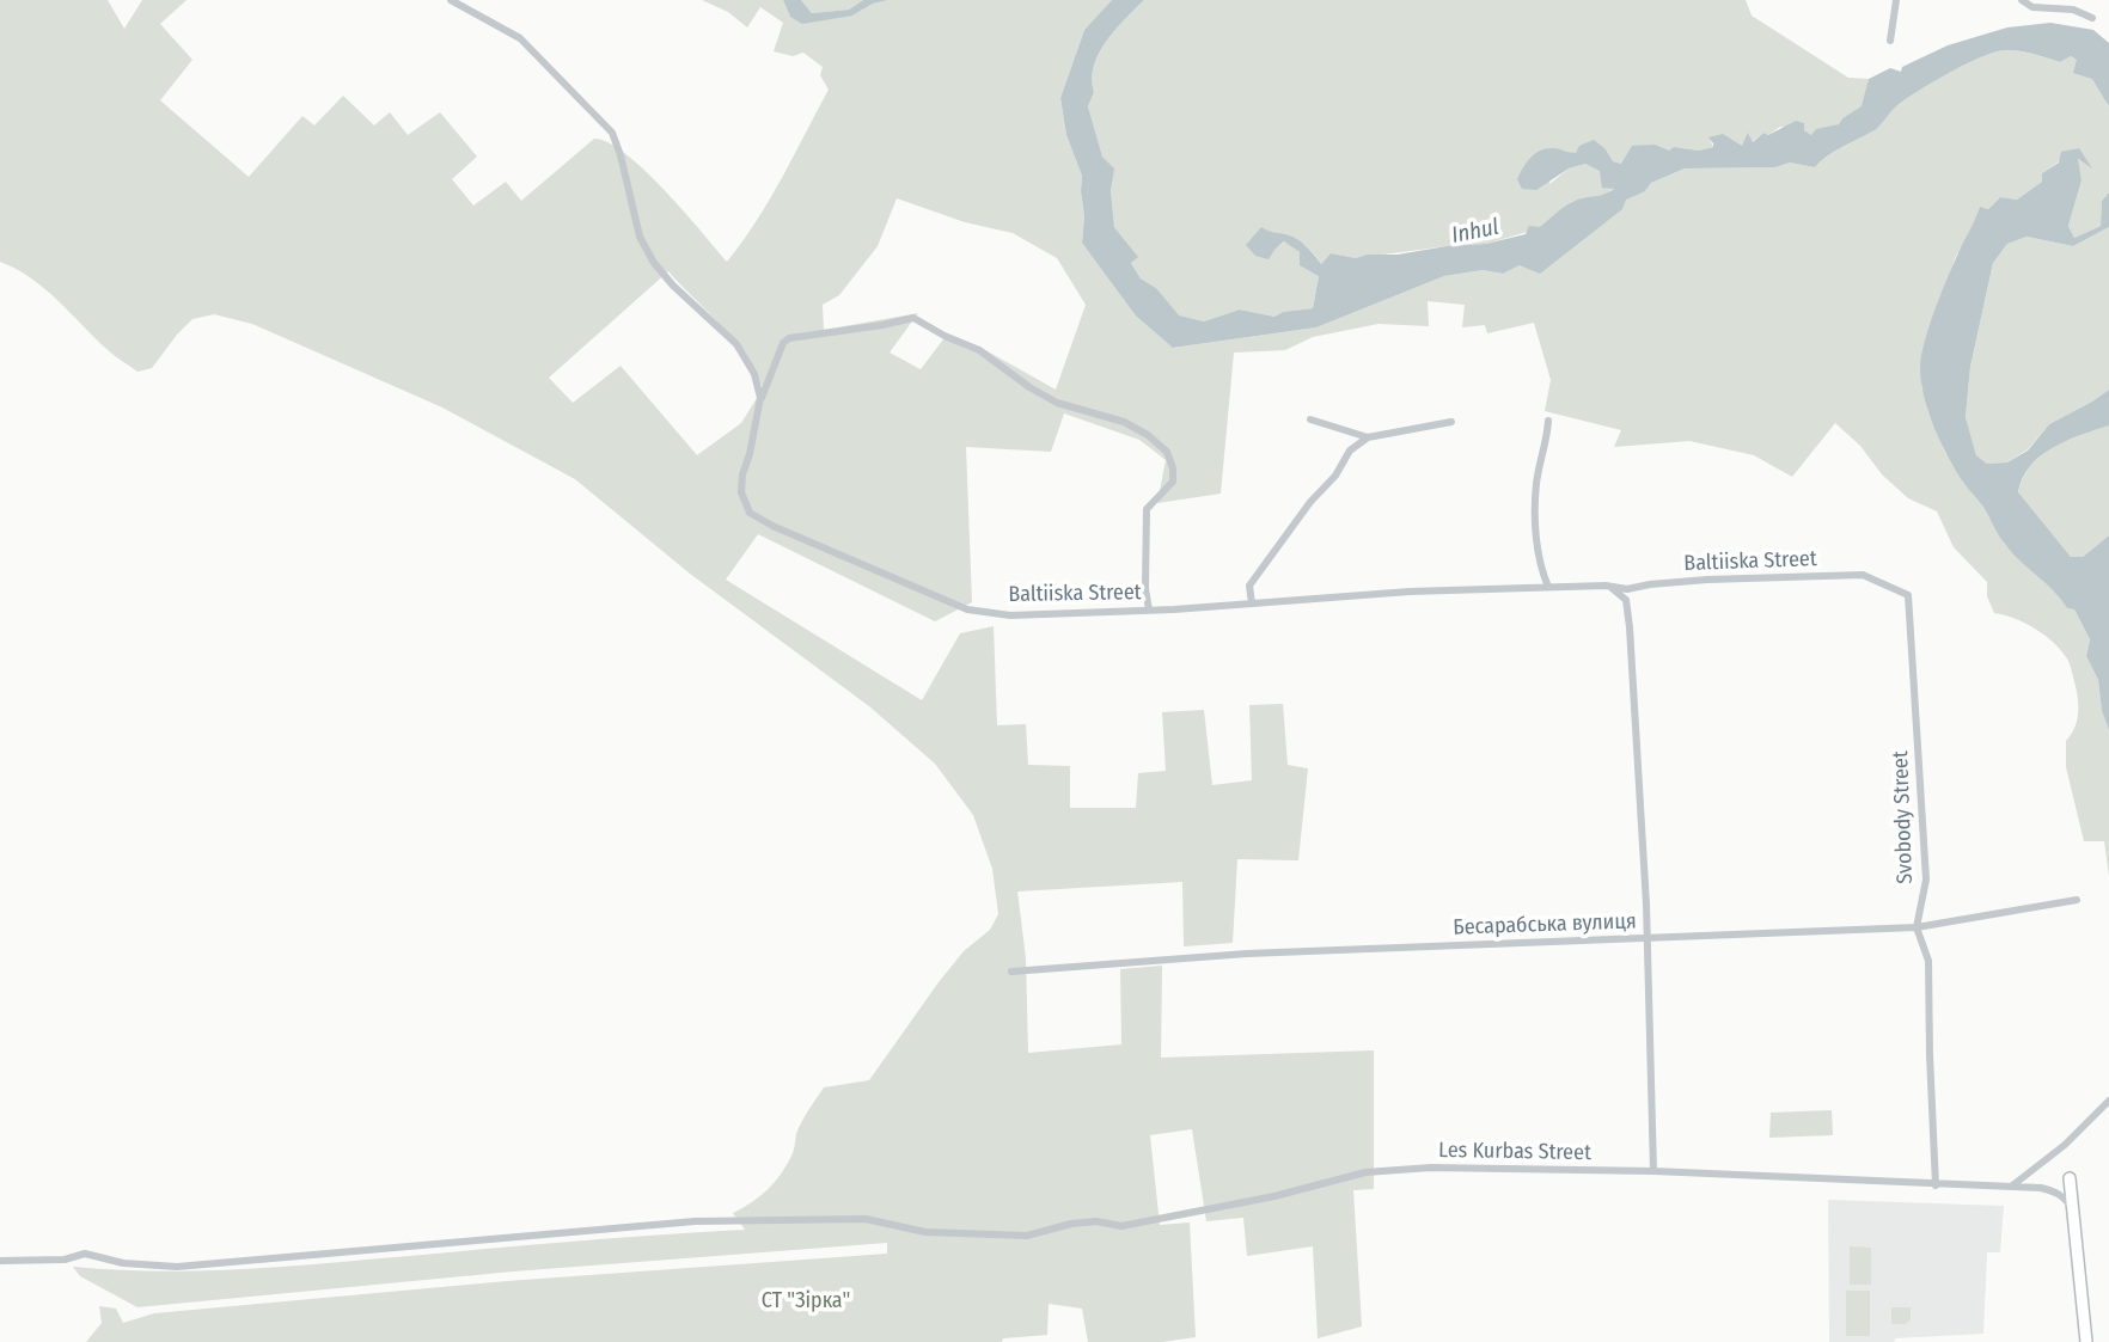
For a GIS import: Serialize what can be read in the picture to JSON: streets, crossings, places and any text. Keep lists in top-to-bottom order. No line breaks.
{"streets":{"street":["Baltiiska Street","Svobody Street","Бесарабська вулиця","Les Kurbas Street"]},"crossings":[["Baltiiska Street","Svobody Street"],["Svobody Street","Бесарабська вулиця"],["Svobody Street","Les Kurbas Street"]],"water":["Inhul"],"parks":["СТ \"Зірка\""]}
